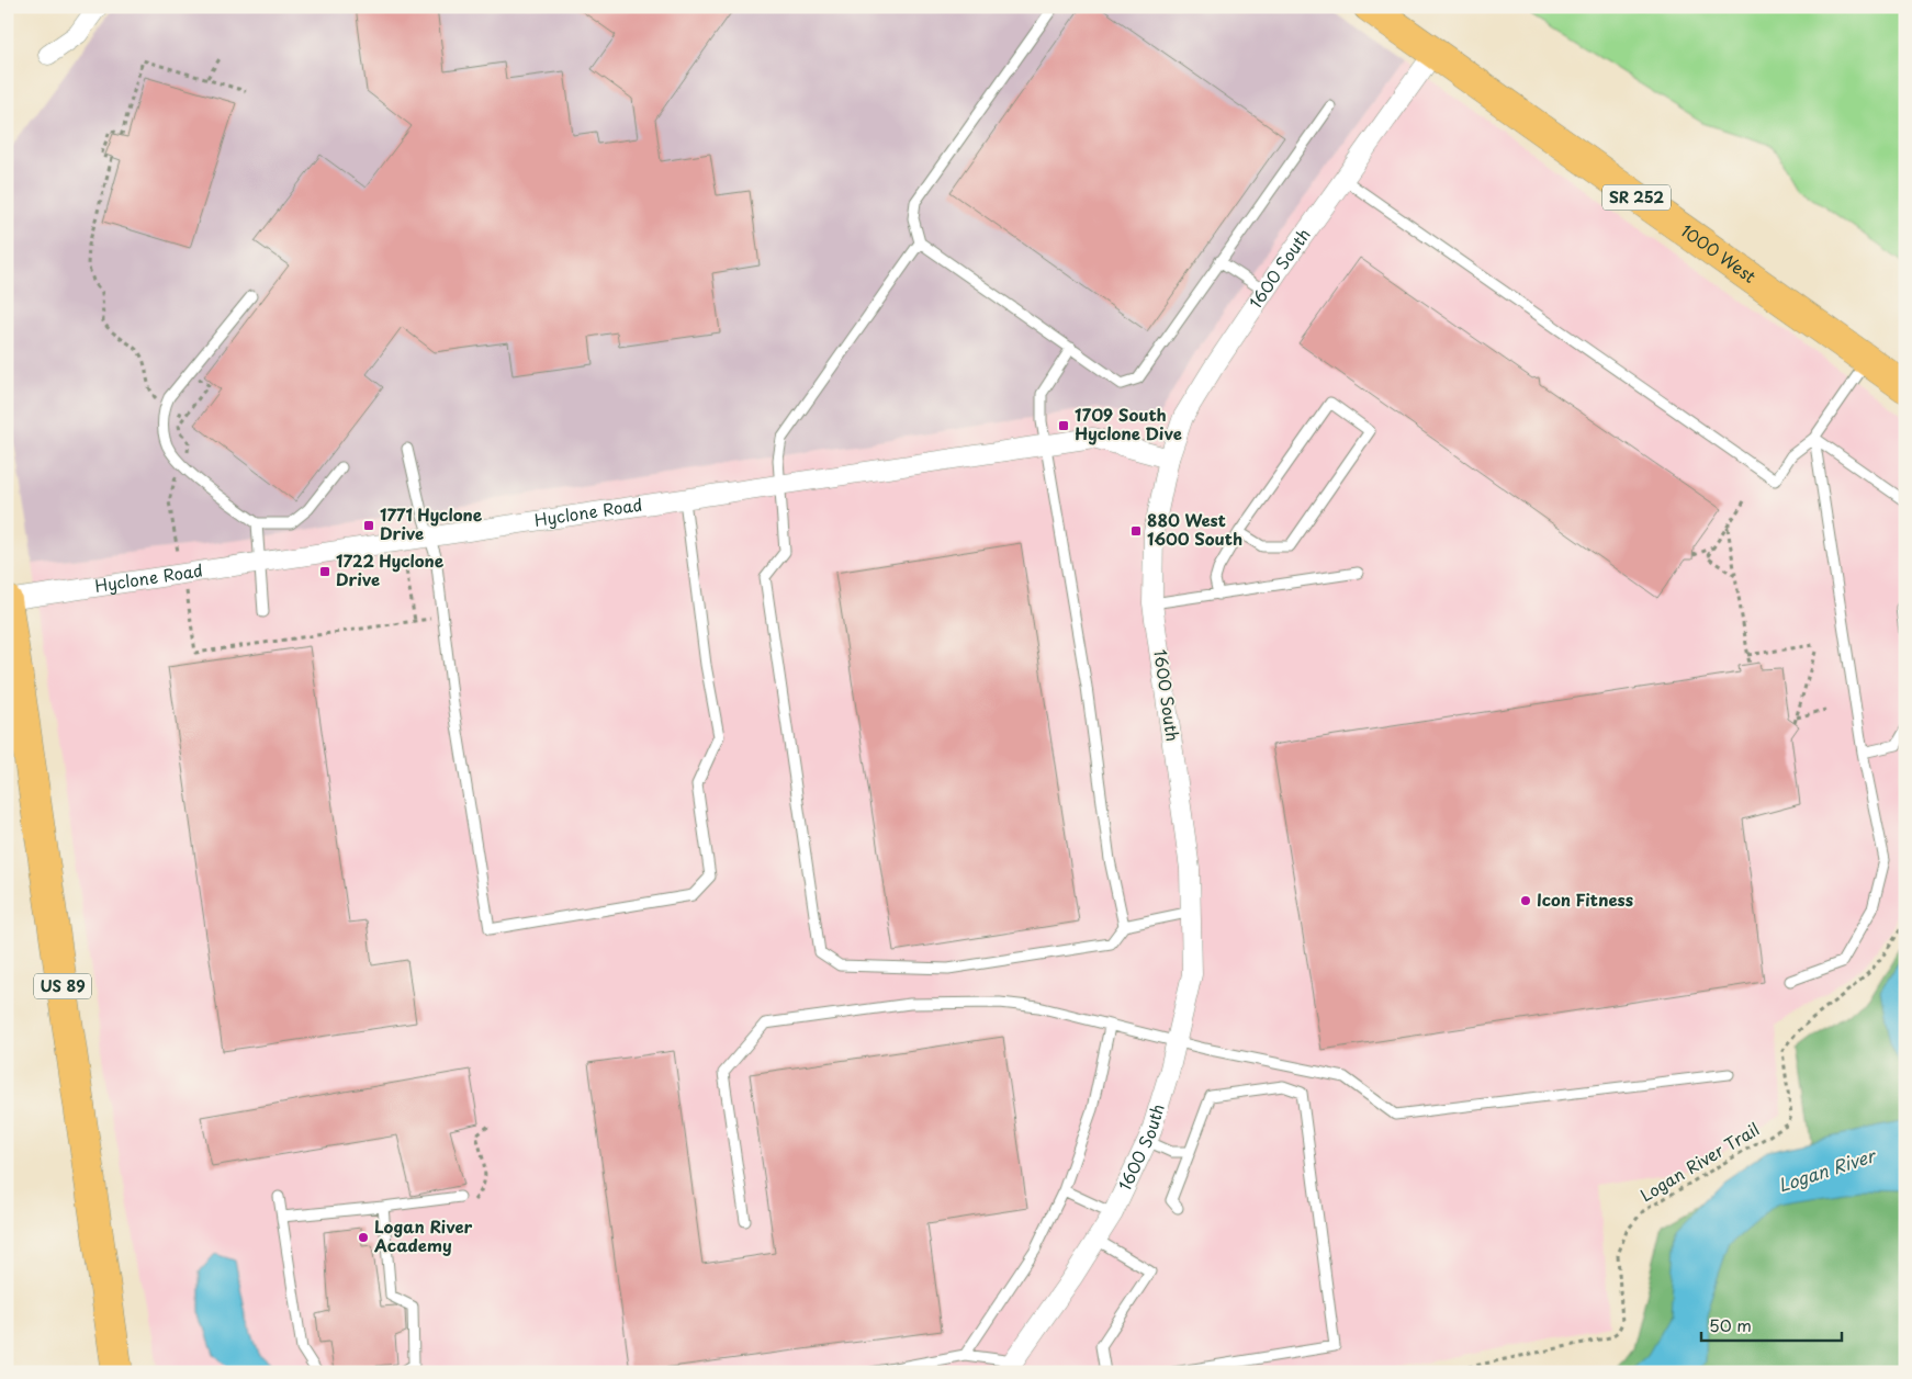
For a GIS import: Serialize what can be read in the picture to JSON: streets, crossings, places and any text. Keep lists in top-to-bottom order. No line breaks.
{"streets":{"main road":["SR 252","1000 West","US 89"],"street":["1600 South","Hyclone Road"],"path":["Logan River Trail"]},"crossings":[["1000 West","1600 South"],["1600 South","Hyclone Road"],["Hyclone Road","US 89"]],"water":["Logan River"],"places":{"transit":["1709 South Hyclone Dive","1771 Hyclone Drive","880 West 1600 South","1722 Hyclone Drive"],"other":["Icon Fitness","Logan River Academy"]},"scale_bar":"50 m"}
